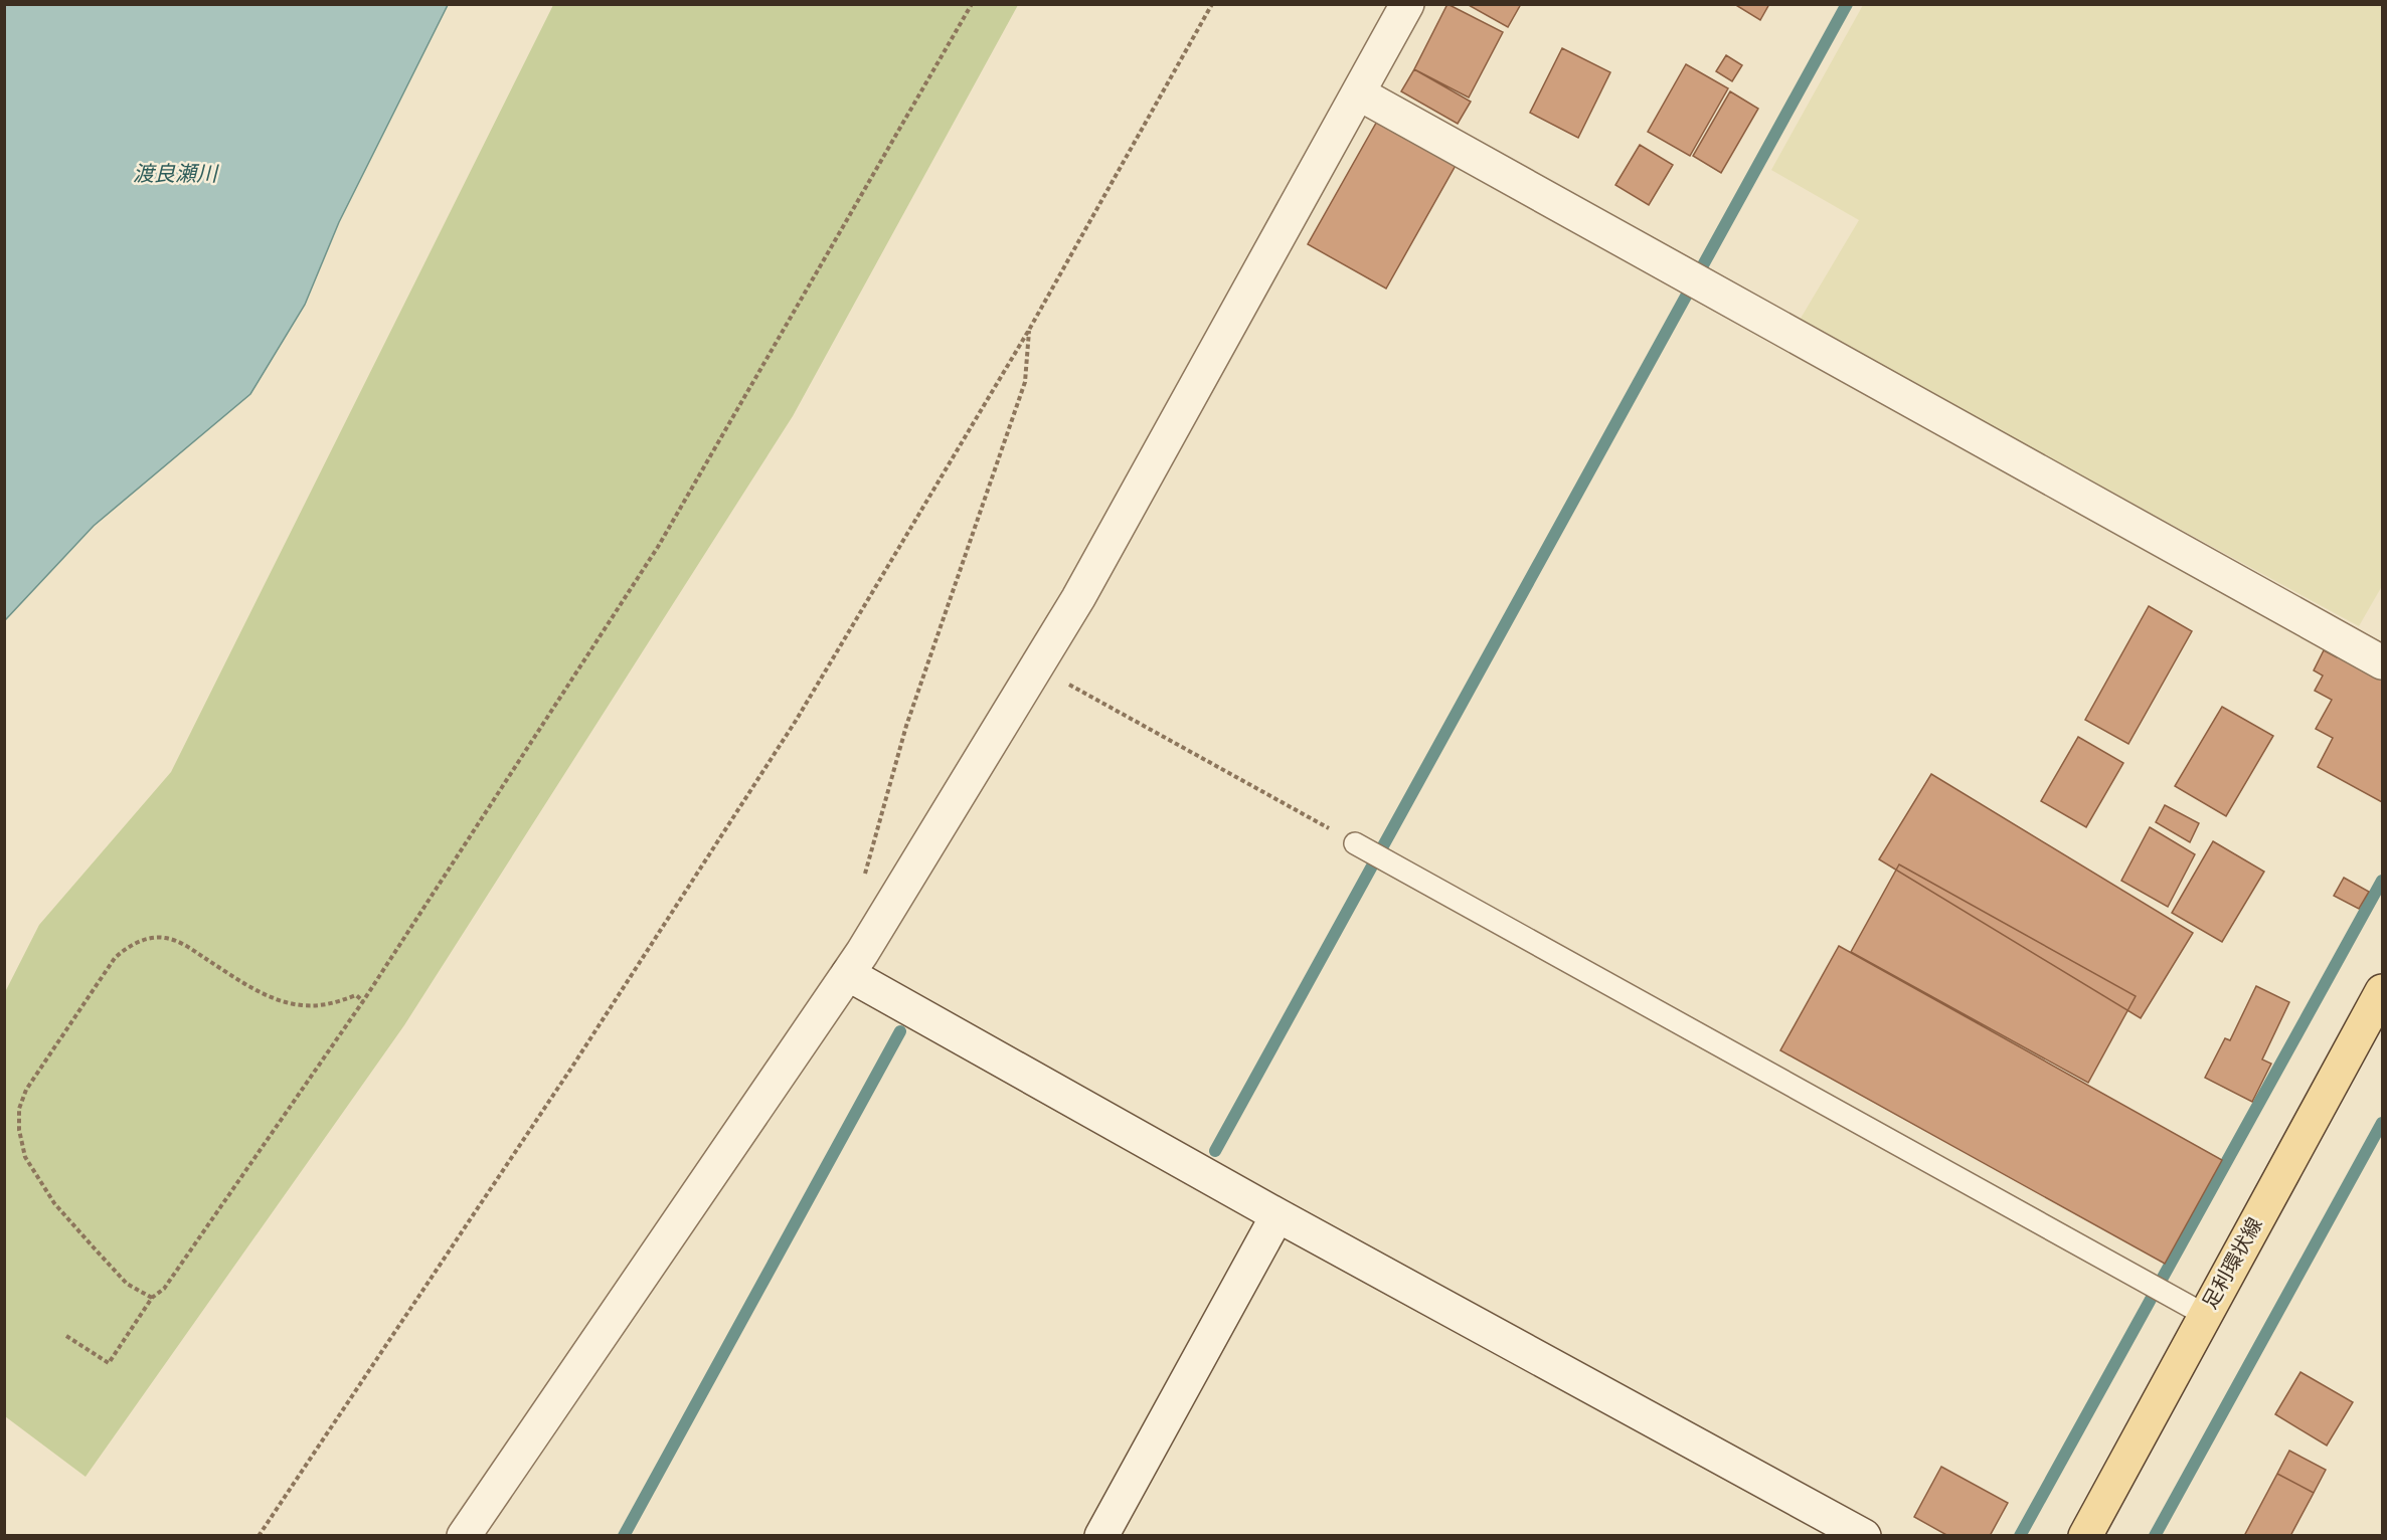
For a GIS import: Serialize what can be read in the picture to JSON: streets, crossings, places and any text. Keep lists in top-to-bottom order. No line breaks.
{"streets":{"main road":["足利環状線"]},"water":["渡良瀬川"]}
